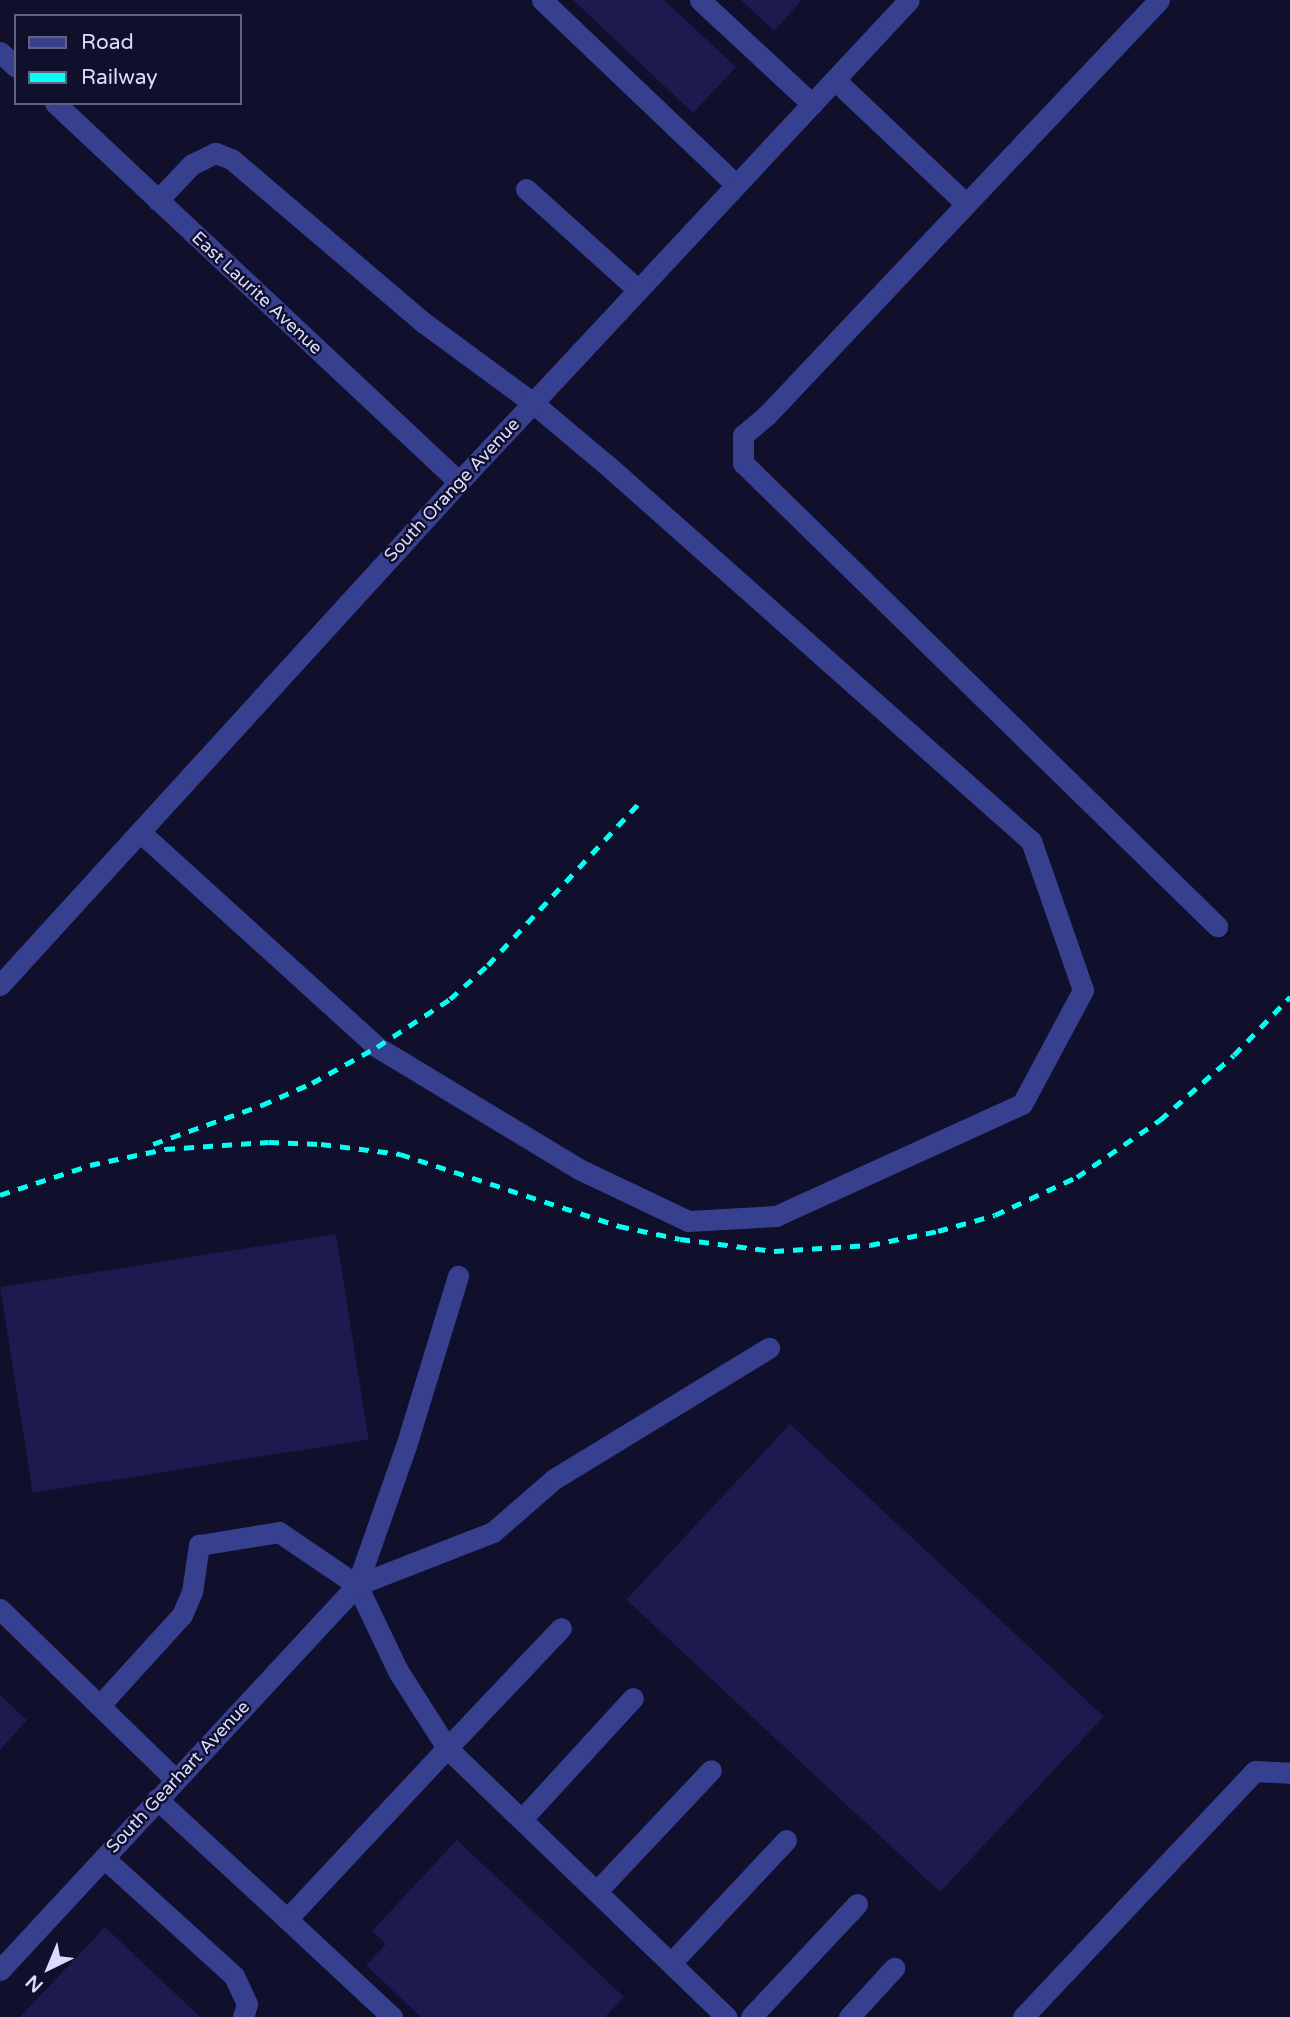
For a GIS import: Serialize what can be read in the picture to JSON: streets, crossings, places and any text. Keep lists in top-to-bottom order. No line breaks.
{"streets":{"street":["East Laurite Avenue","South Orange Avenue","South Gearhart Avenue"]},"crossings":[["East Laurite Avenue","South Orange Avenue"]],"legend":["Road","Railway"],"north":"bottom left"}
